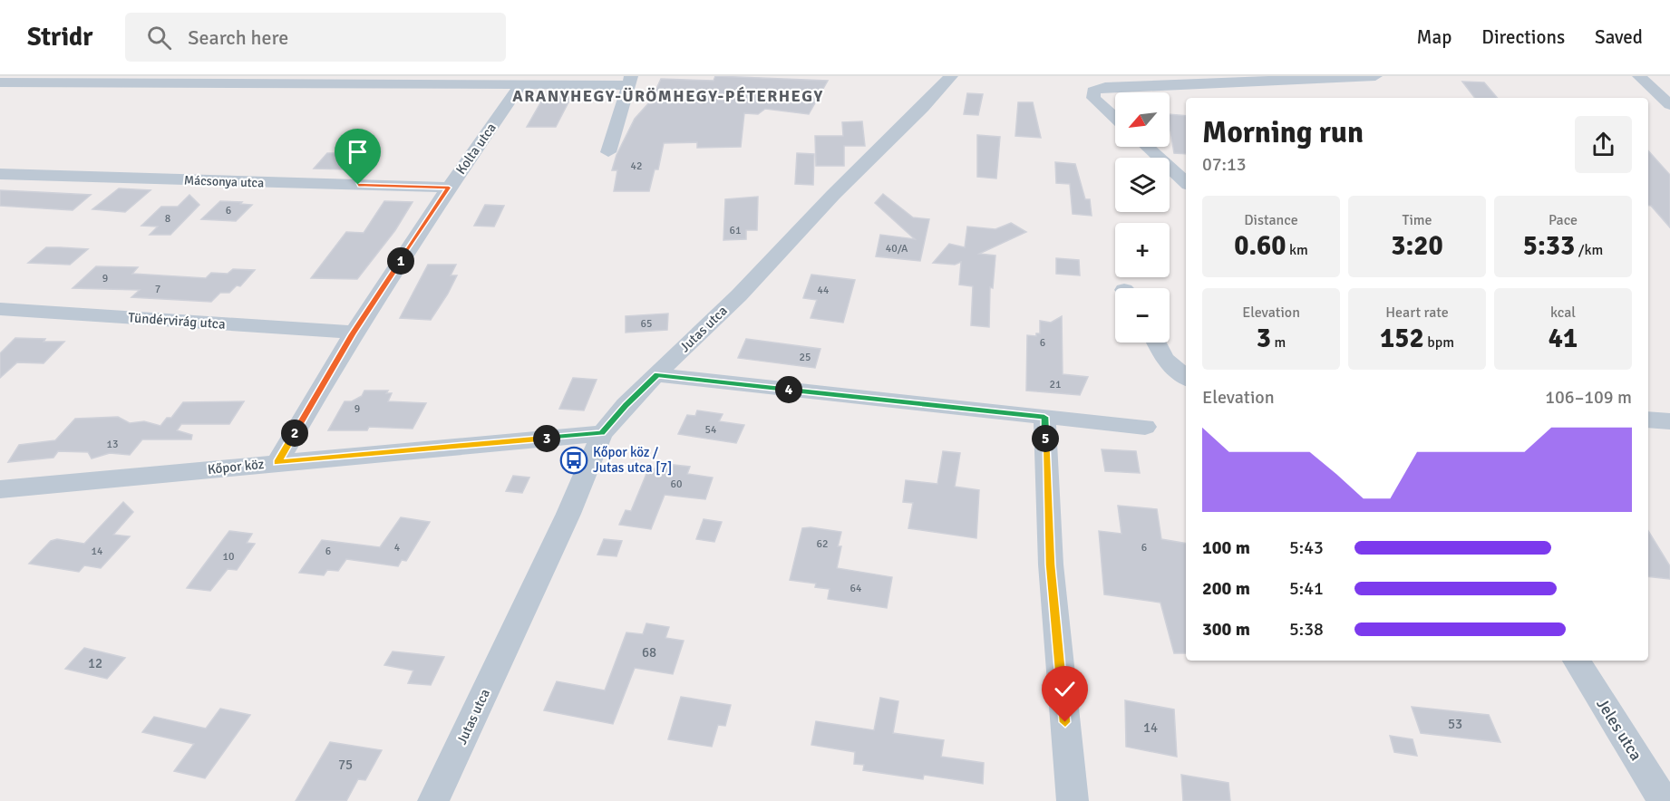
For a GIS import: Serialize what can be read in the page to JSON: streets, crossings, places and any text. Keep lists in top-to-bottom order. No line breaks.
{"streets":{"street":["Kolta utca","Mácsonya utca","Tündérvirág utca","Jutas utca","Kőpor köz","Jeles utca"]},"crossings":[["Kolta utca","Mácsonya utca"],["Kolta utca","Tündérvirág utca"],["Kolta utca","Kőpor köz"],["Jutas utca","Kőpor köz"]],"districts":["ARANYHEGY-ÜRÖMHEGY-PÉTERHEGY"],"places":{"bus stop":["Kőpor köz / Jutas utca [7]"]},"house_numbers":["42","6","8","61","40/A","9","7","44","65","6","25","21","9","54","13","60","62","4","6","14","6","10","64","68","12","53","14","75"],"north":"bottom left","page":{"header":"Stridr","search":"Search here","nav":["Map","Directions","Saved"],"map_buttons":["+","−"],"heading":["Morning run","07:13"],"stats":[["Distance","0.60 km"],["Time","3:20"],["Pace","5:33 /km"],["Elevation","3 m"],["Heart rate","152 bpm"],["kcal","41"]],"pins":["1","4","2","3","5"],"chart":["Elevation","106–109 m"],"list":[{"name":"100 m","note":"5:43"},{"name":"200 m","note":"5:41"},{"name":"300 m","note":"5:38"}]}}
